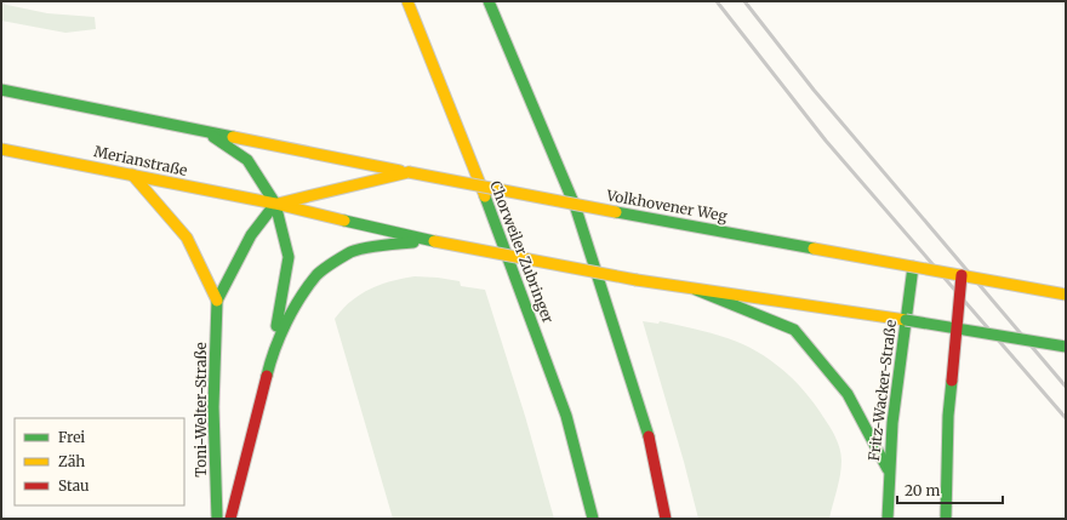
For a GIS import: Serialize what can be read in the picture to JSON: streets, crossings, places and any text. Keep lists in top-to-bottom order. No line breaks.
{"streets":{"main road":["Merianstraße","Volkhovener Weg","Chorweiler Zubringer","Fritz-Wacker-Straße","Toni-Welter-Straße"]},"crossings":[["Merianstraße","Toni-Welter-Straße"],["Volkhovener Weg","Fritz-Wacker-Straße"]],"legend":["Frei","Zäh","Stau"],"scale_bar":"20 m"}
